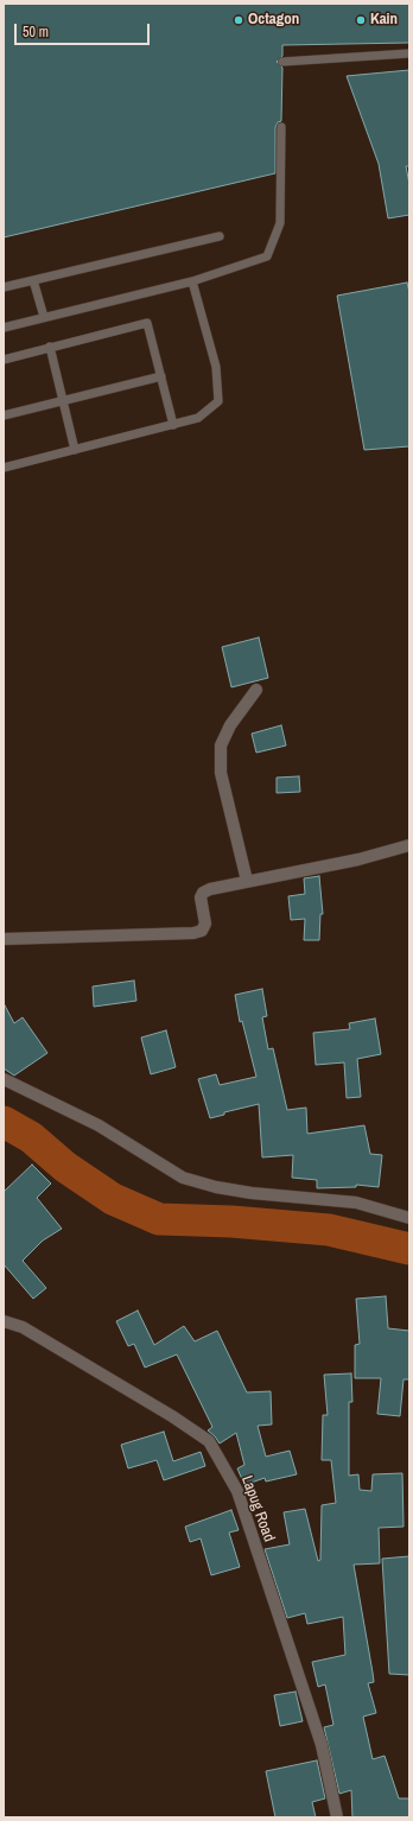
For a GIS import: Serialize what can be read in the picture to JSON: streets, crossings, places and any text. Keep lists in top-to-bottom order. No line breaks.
{"streets":{"street":["Lapug Road"]},"places":["Octagon","Kain"],"scale_bar":"50 m"}
